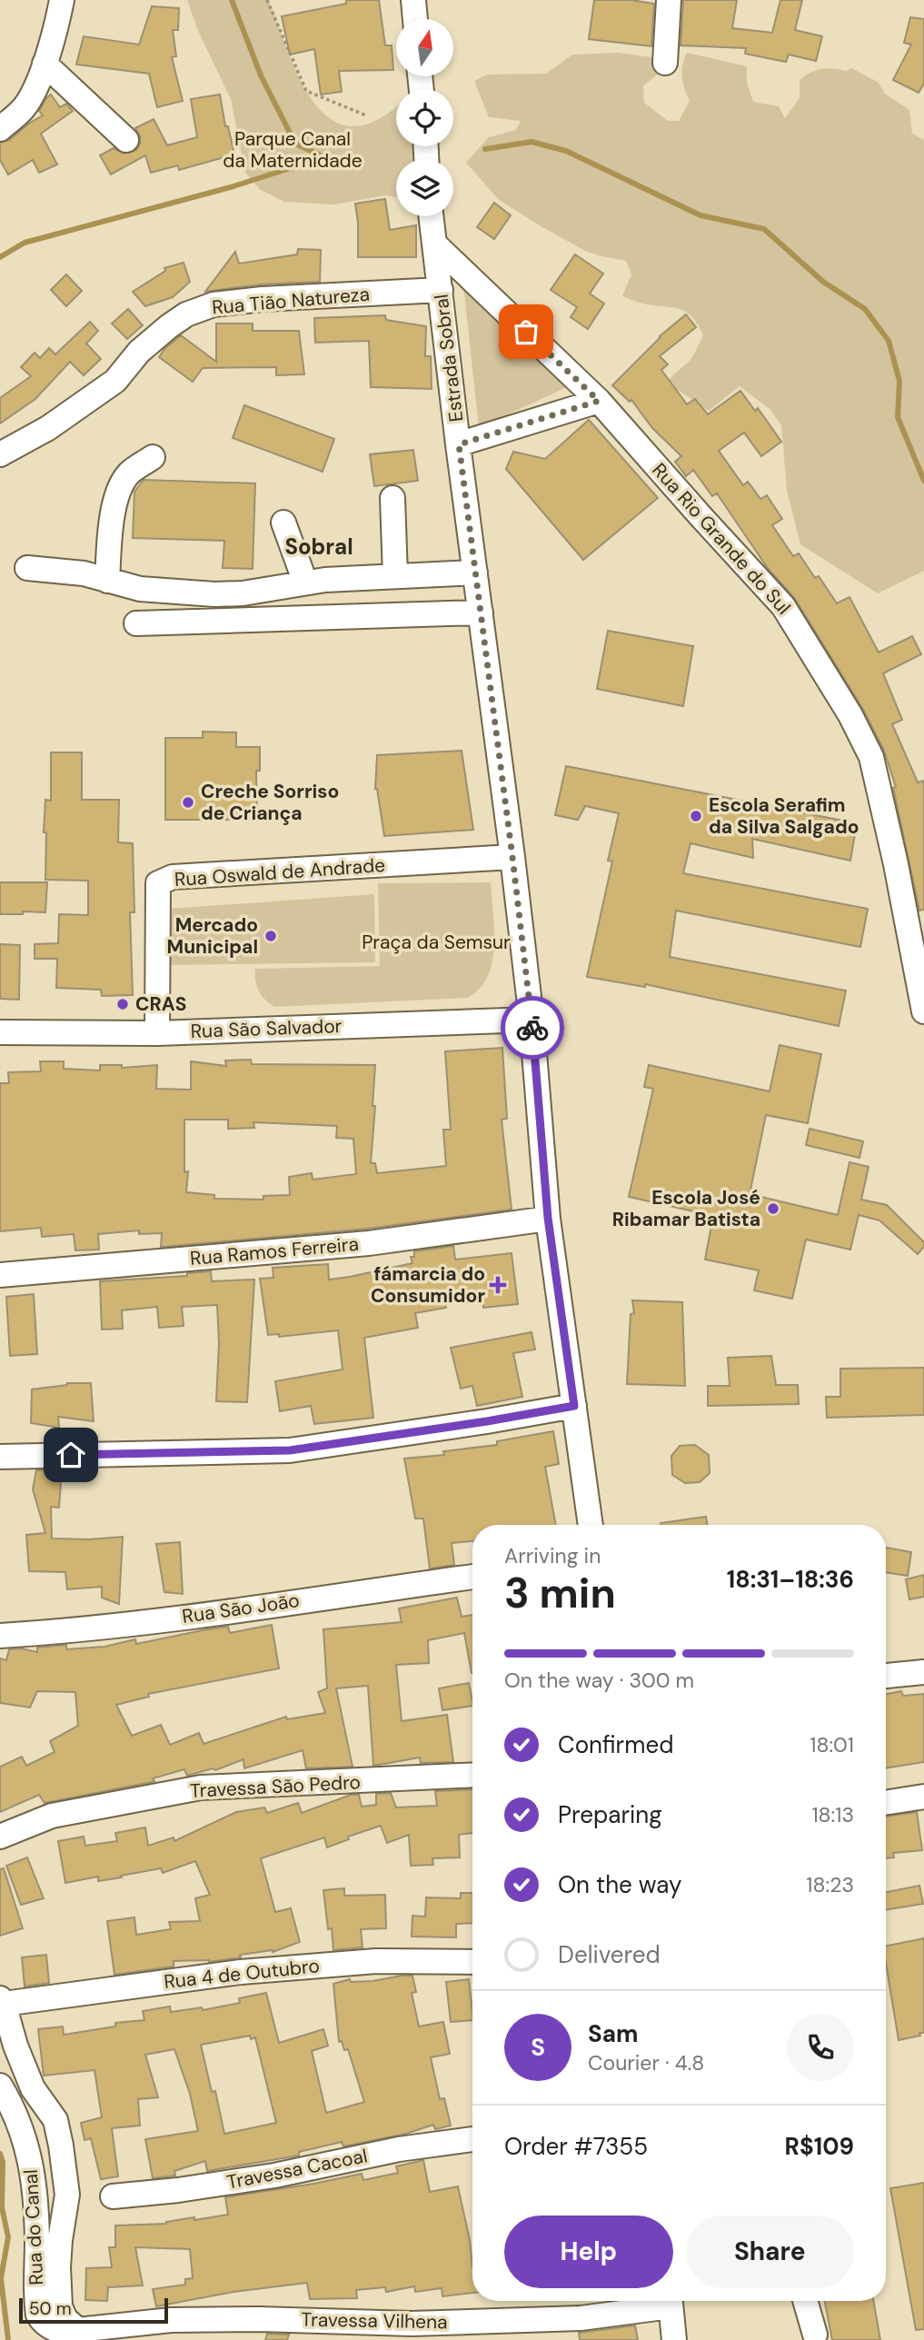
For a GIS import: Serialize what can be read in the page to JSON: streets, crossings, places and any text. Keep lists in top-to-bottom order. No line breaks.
{"streets":{"street":["Rua Tião Natureza","Estrada Sobral","Rua Rio Grande do Sul","Rua Oswald de Andrade","Rua São Salvador","Rua Ramos Ferreira","Rua São João","Travessa São Pedro","Rua 4 de Outubro","Travessa Cacoal","Rua do Canal","Travessa Vilhena"]},"crossings":[["Rua Tião Natureza","Estrada Sobral"],["Estrada Sobral","Rua Rio Grande do Sul"],["Estrada Sobral","Rua Oswald de Andrade"],["Estrada Sobral","Rua São Salvador"],["Estrada Sobral","Rua Ramos Ferreira"],["Rua Oswald de Andrade","Rua São Salvador"],["Rua 4 de Outubro","Rua do Canal"],["Rua do Canal","Travessa Vilhena"]],"districts":["Sobral"],"parks":["Parque Canal da Maternidade","Praça da Semsur"],"places":{"other":["Creche Sorriso de Criança","Escola Serafim da Silva Salgado","Mercado Municipal","CRAS","Escola José Ribamar Batista"],"health":["fámarcia do Consumidor"]},"scale_bar":"50 m","north":"top","page":{"heading":["3 min","Arriving in","18:31–18:36"],"panel":["Sam","Courier · 4.8","Order #7355","R$109"],"bar":"On the way · 300 m","list":[["Confirmed","18:01"],["Preparing","18:13"],["On the way","18:23"],"Delivered"],"round":"S","buttons":["Help","Share"],"scale":"50 m"}}
